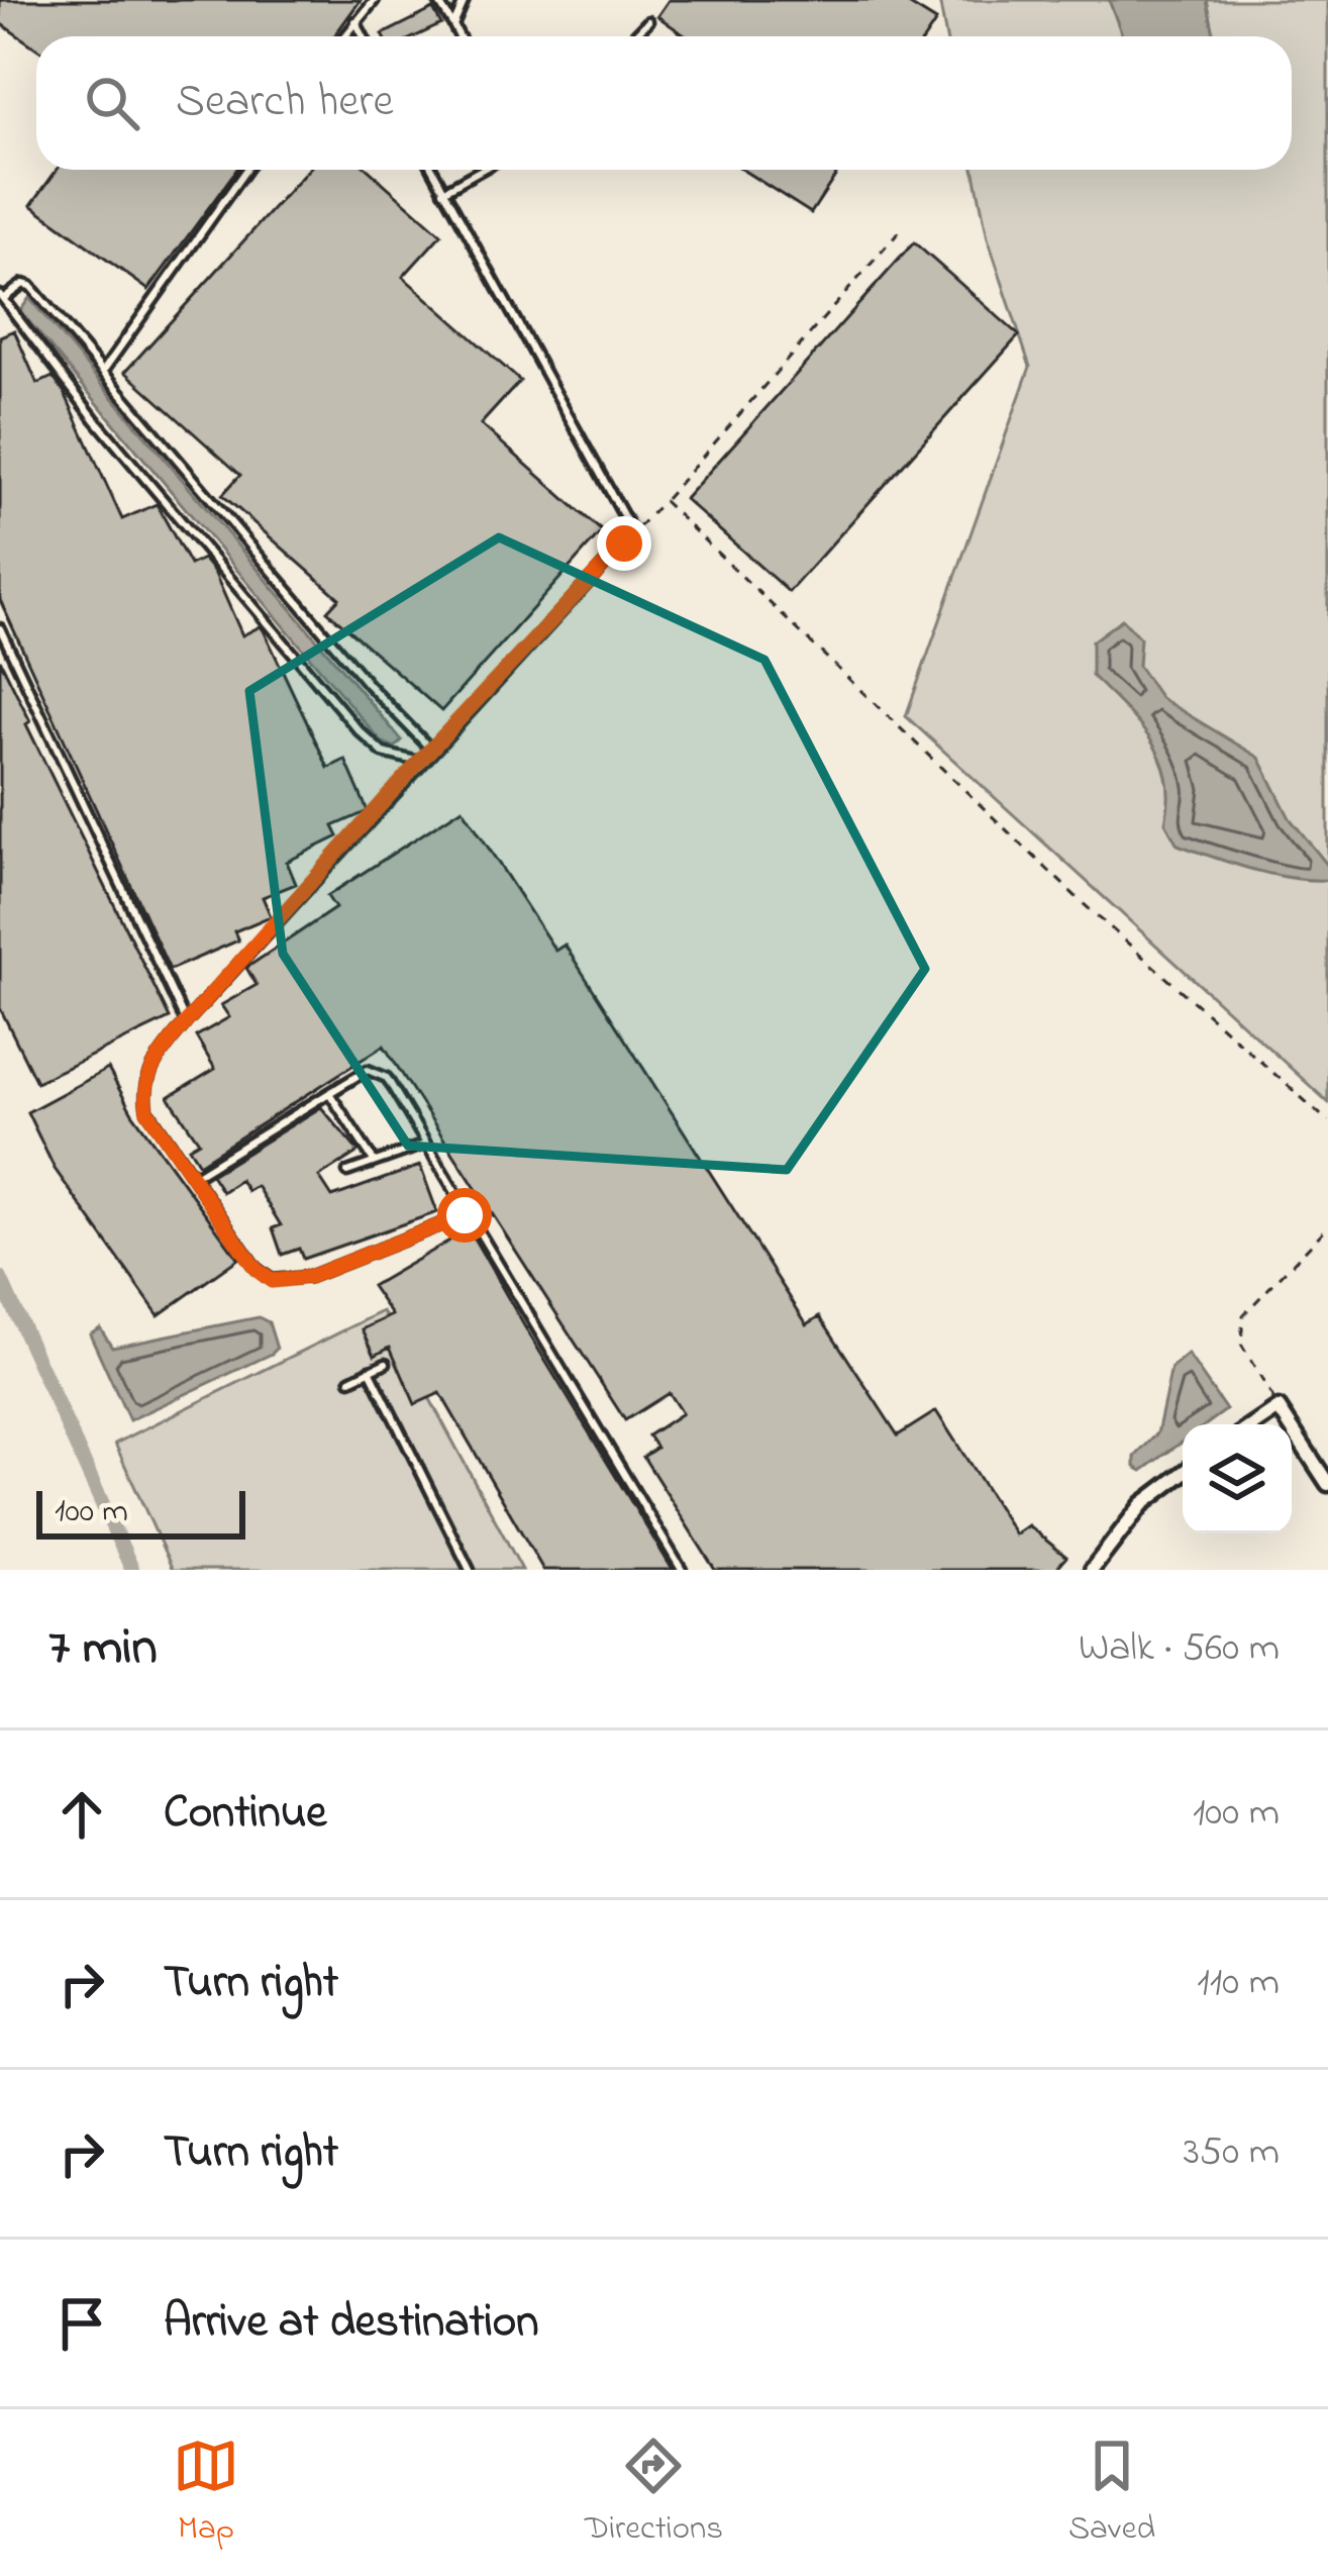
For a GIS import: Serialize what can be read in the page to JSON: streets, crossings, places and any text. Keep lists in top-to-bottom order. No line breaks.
{"scale_bar":"100 m","page":{"search":"Search here","scale":"100 m","heading":["7 min","Walk · 560 m"],"list":[["Continue","100 m"],["Turn right","110 m"],["Turn right","350 m"],"Arrive at destination"],"nav":["Map","Directions","Saved"]}}
